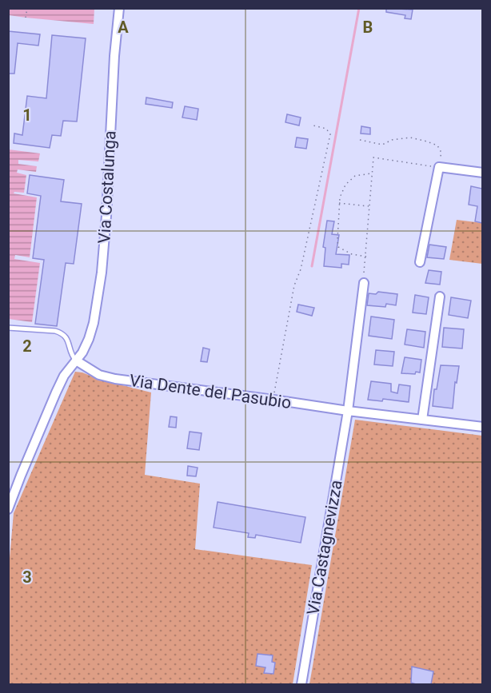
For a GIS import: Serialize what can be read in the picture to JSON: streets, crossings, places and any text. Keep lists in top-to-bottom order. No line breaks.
{"streets":{"street":["Via Costalunga","Via Dente del Pasubio","Via Castagnevizza"]},"crossings":[["Via Costalunga","Via Dente del Pasubio"],["Via Dente del Pasubio","Via Castagnevizza"]],"grid":{"columns":["A","B"],"rows":["1","2","3"]}}
